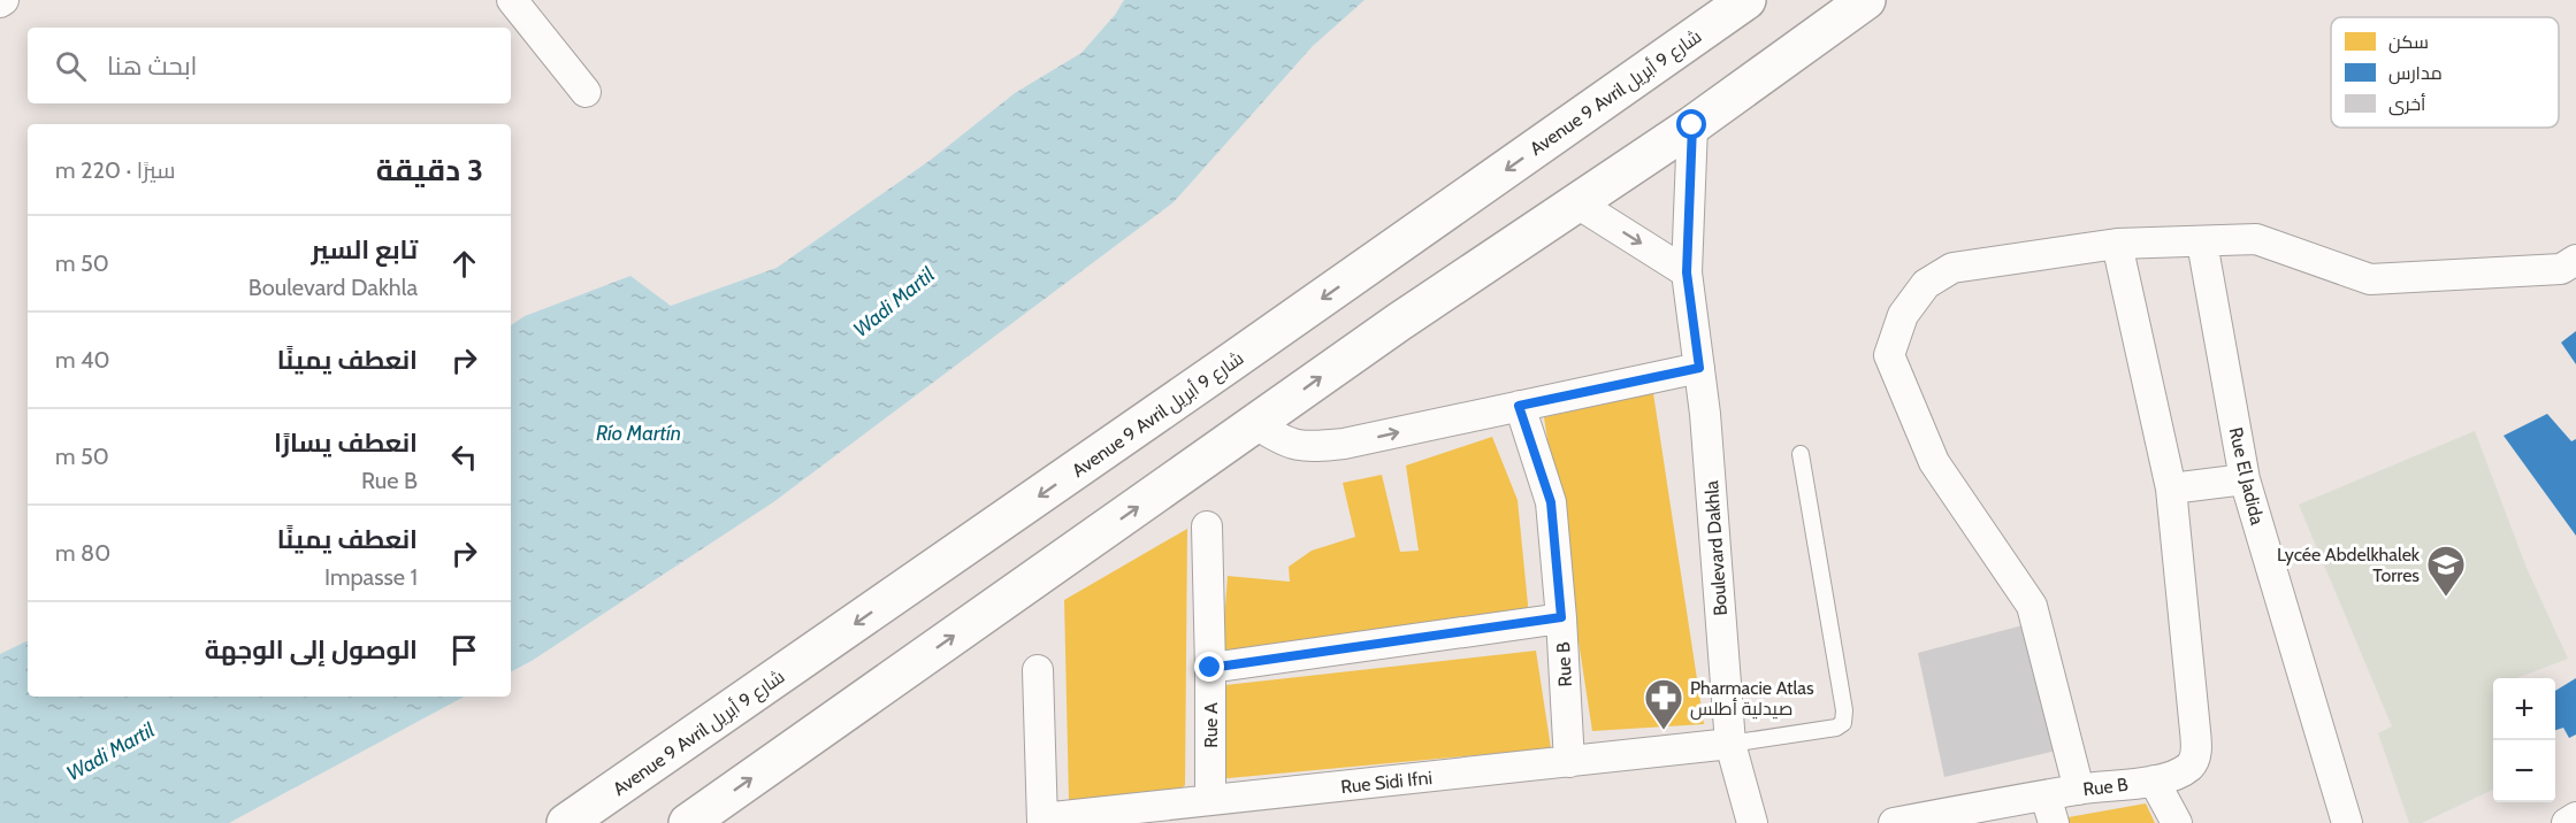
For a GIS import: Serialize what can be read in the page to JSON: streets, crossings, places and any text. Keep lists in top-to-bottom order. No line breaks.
{"streets":{"highway":["Avenue 9 Avril شارع 9 أبريل"],"street":["Rue El Jadida","Boulevard Dakhla","Rue B","Rue A","Rue Sidi Ifni"]},"crossings":[["Boulevard Dakhla","Rue Sidi Ifni"],["Rue B","Rue Sidi Ifni"],["Rue A","Rue Sidi Ifni"]],"water":["Wadi Martil","Río Martín"],"places":{"school or university":["Lycée Abdelkhalek Torres"],"pharmacy":["Pharmacie Atlas صيدلية أطلس"]},"legend":["سكن","مدارس","أخرى"],"page":{"search":"ابحث هنا","heading":["3 دقيقة","سيرًا · 220 m"],"list":[["تابع السير","Boulevard Dakhla","50 m"],["انعطف يمينًا","40 m"],["انعطف يسارًا","Rue B","50 m"],["انعطف يمينًا","Impasse 1","80 m"],"الوصول إلى الوجهة"],"map_buttons":["+","−"]}}
